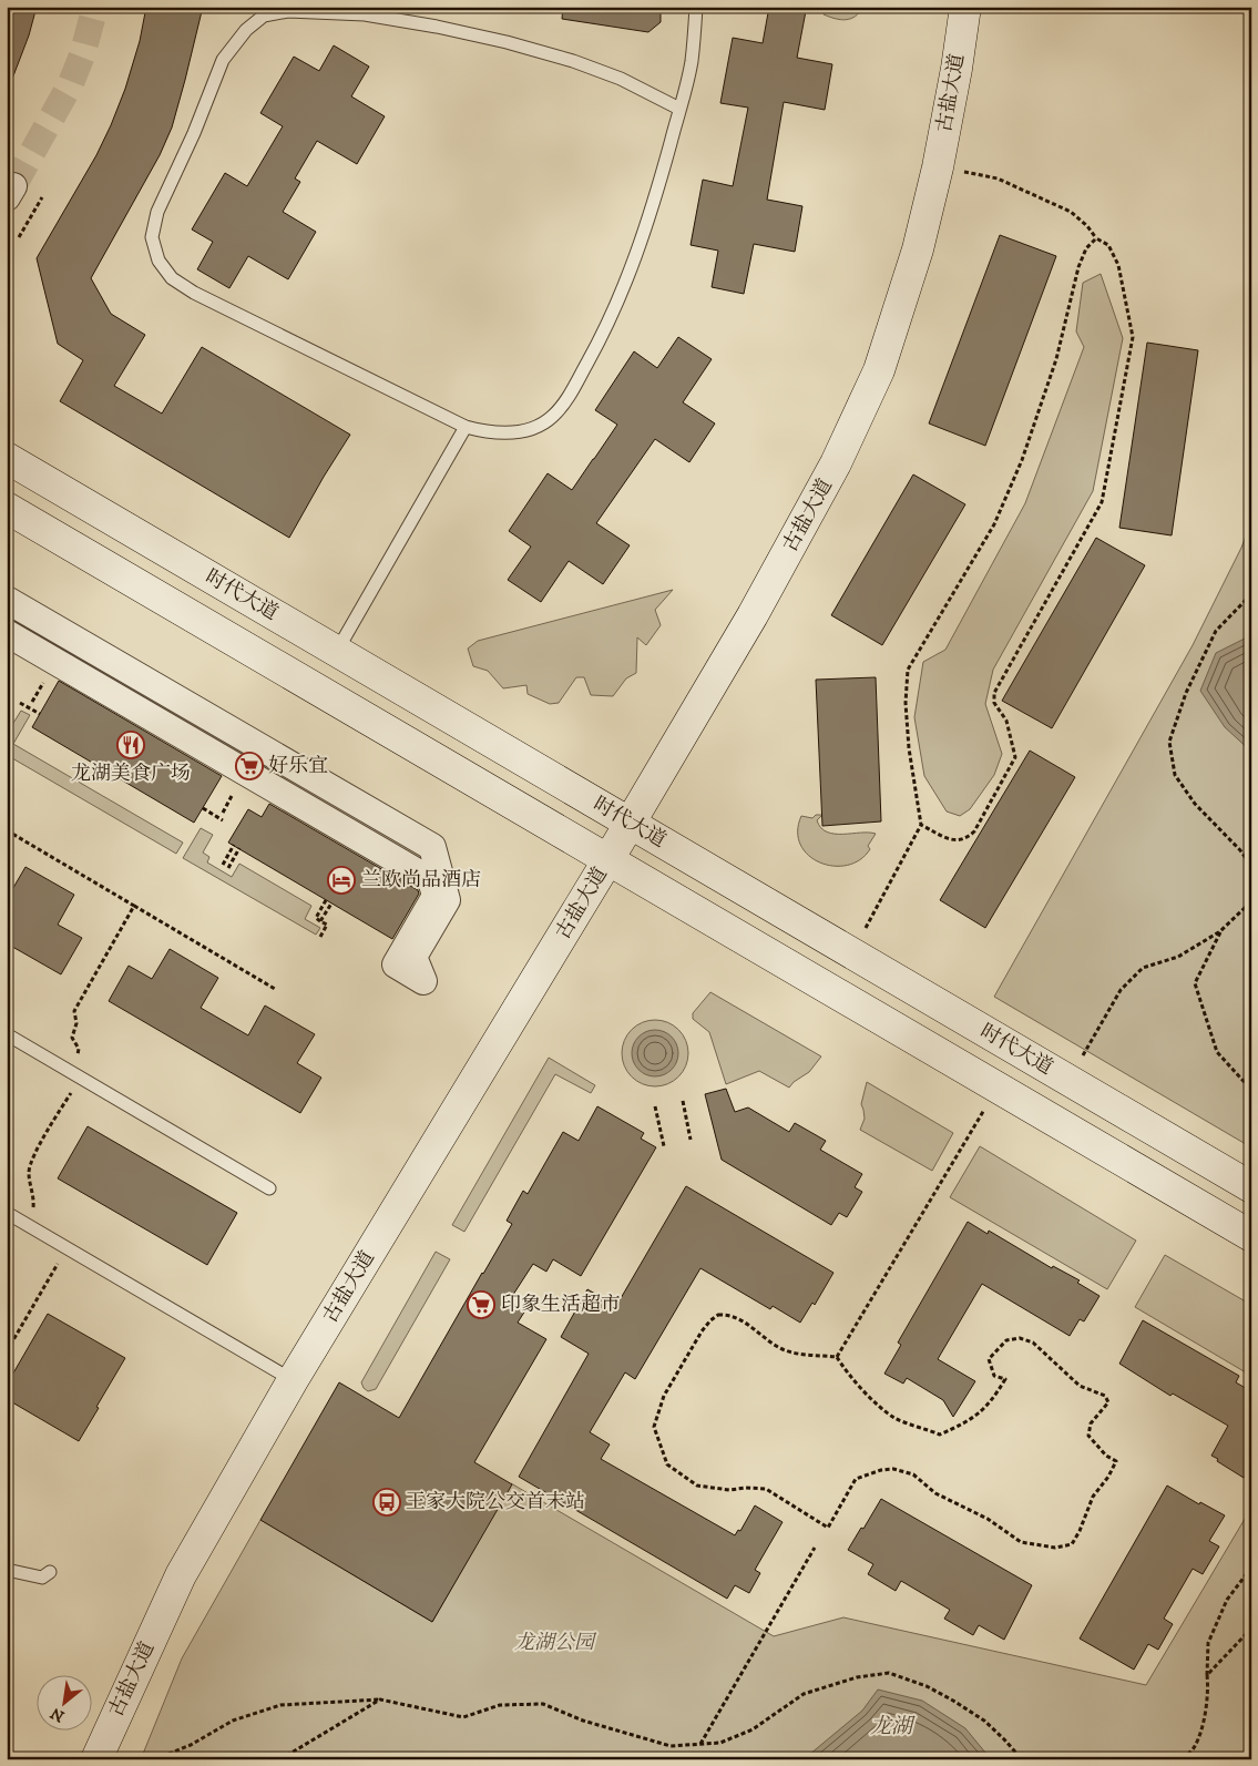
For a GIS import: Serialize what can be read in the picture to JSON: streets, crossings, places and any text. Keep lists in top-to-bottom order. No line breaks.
{"streets":{"main road":["古盐大道","时代大道"]},"crossings":[["古盐大道","时代大道"]],"water":["龙湖"],"parks":["龙湖公园"],"places":{"restaurant":["龙湖美食广场"],"supermarket":["好乐宜","印象生活超市"],"hotel":["兰欧尚品酒店"],"bus stop":["王家大院公交首末站"]},"north":"bottom left"}
